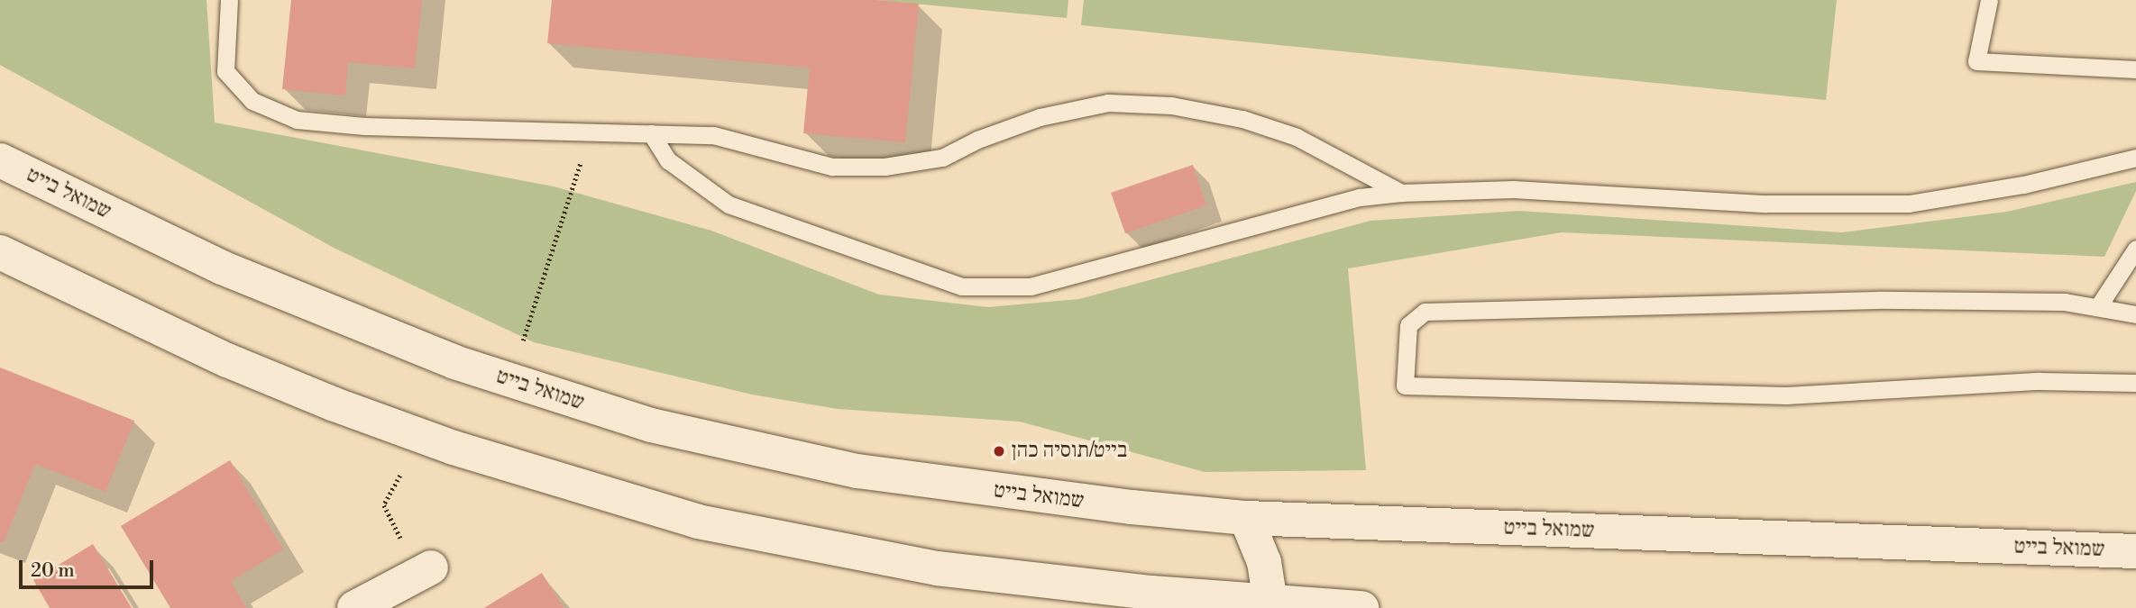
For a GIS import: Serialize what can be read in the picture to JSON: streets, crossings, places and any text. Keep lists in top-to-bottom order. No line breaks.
{"streets":{"street":["שמואל בייט"]},"places":["בייט/תוסיה כהן"],"scale_bar":"20 m"}
